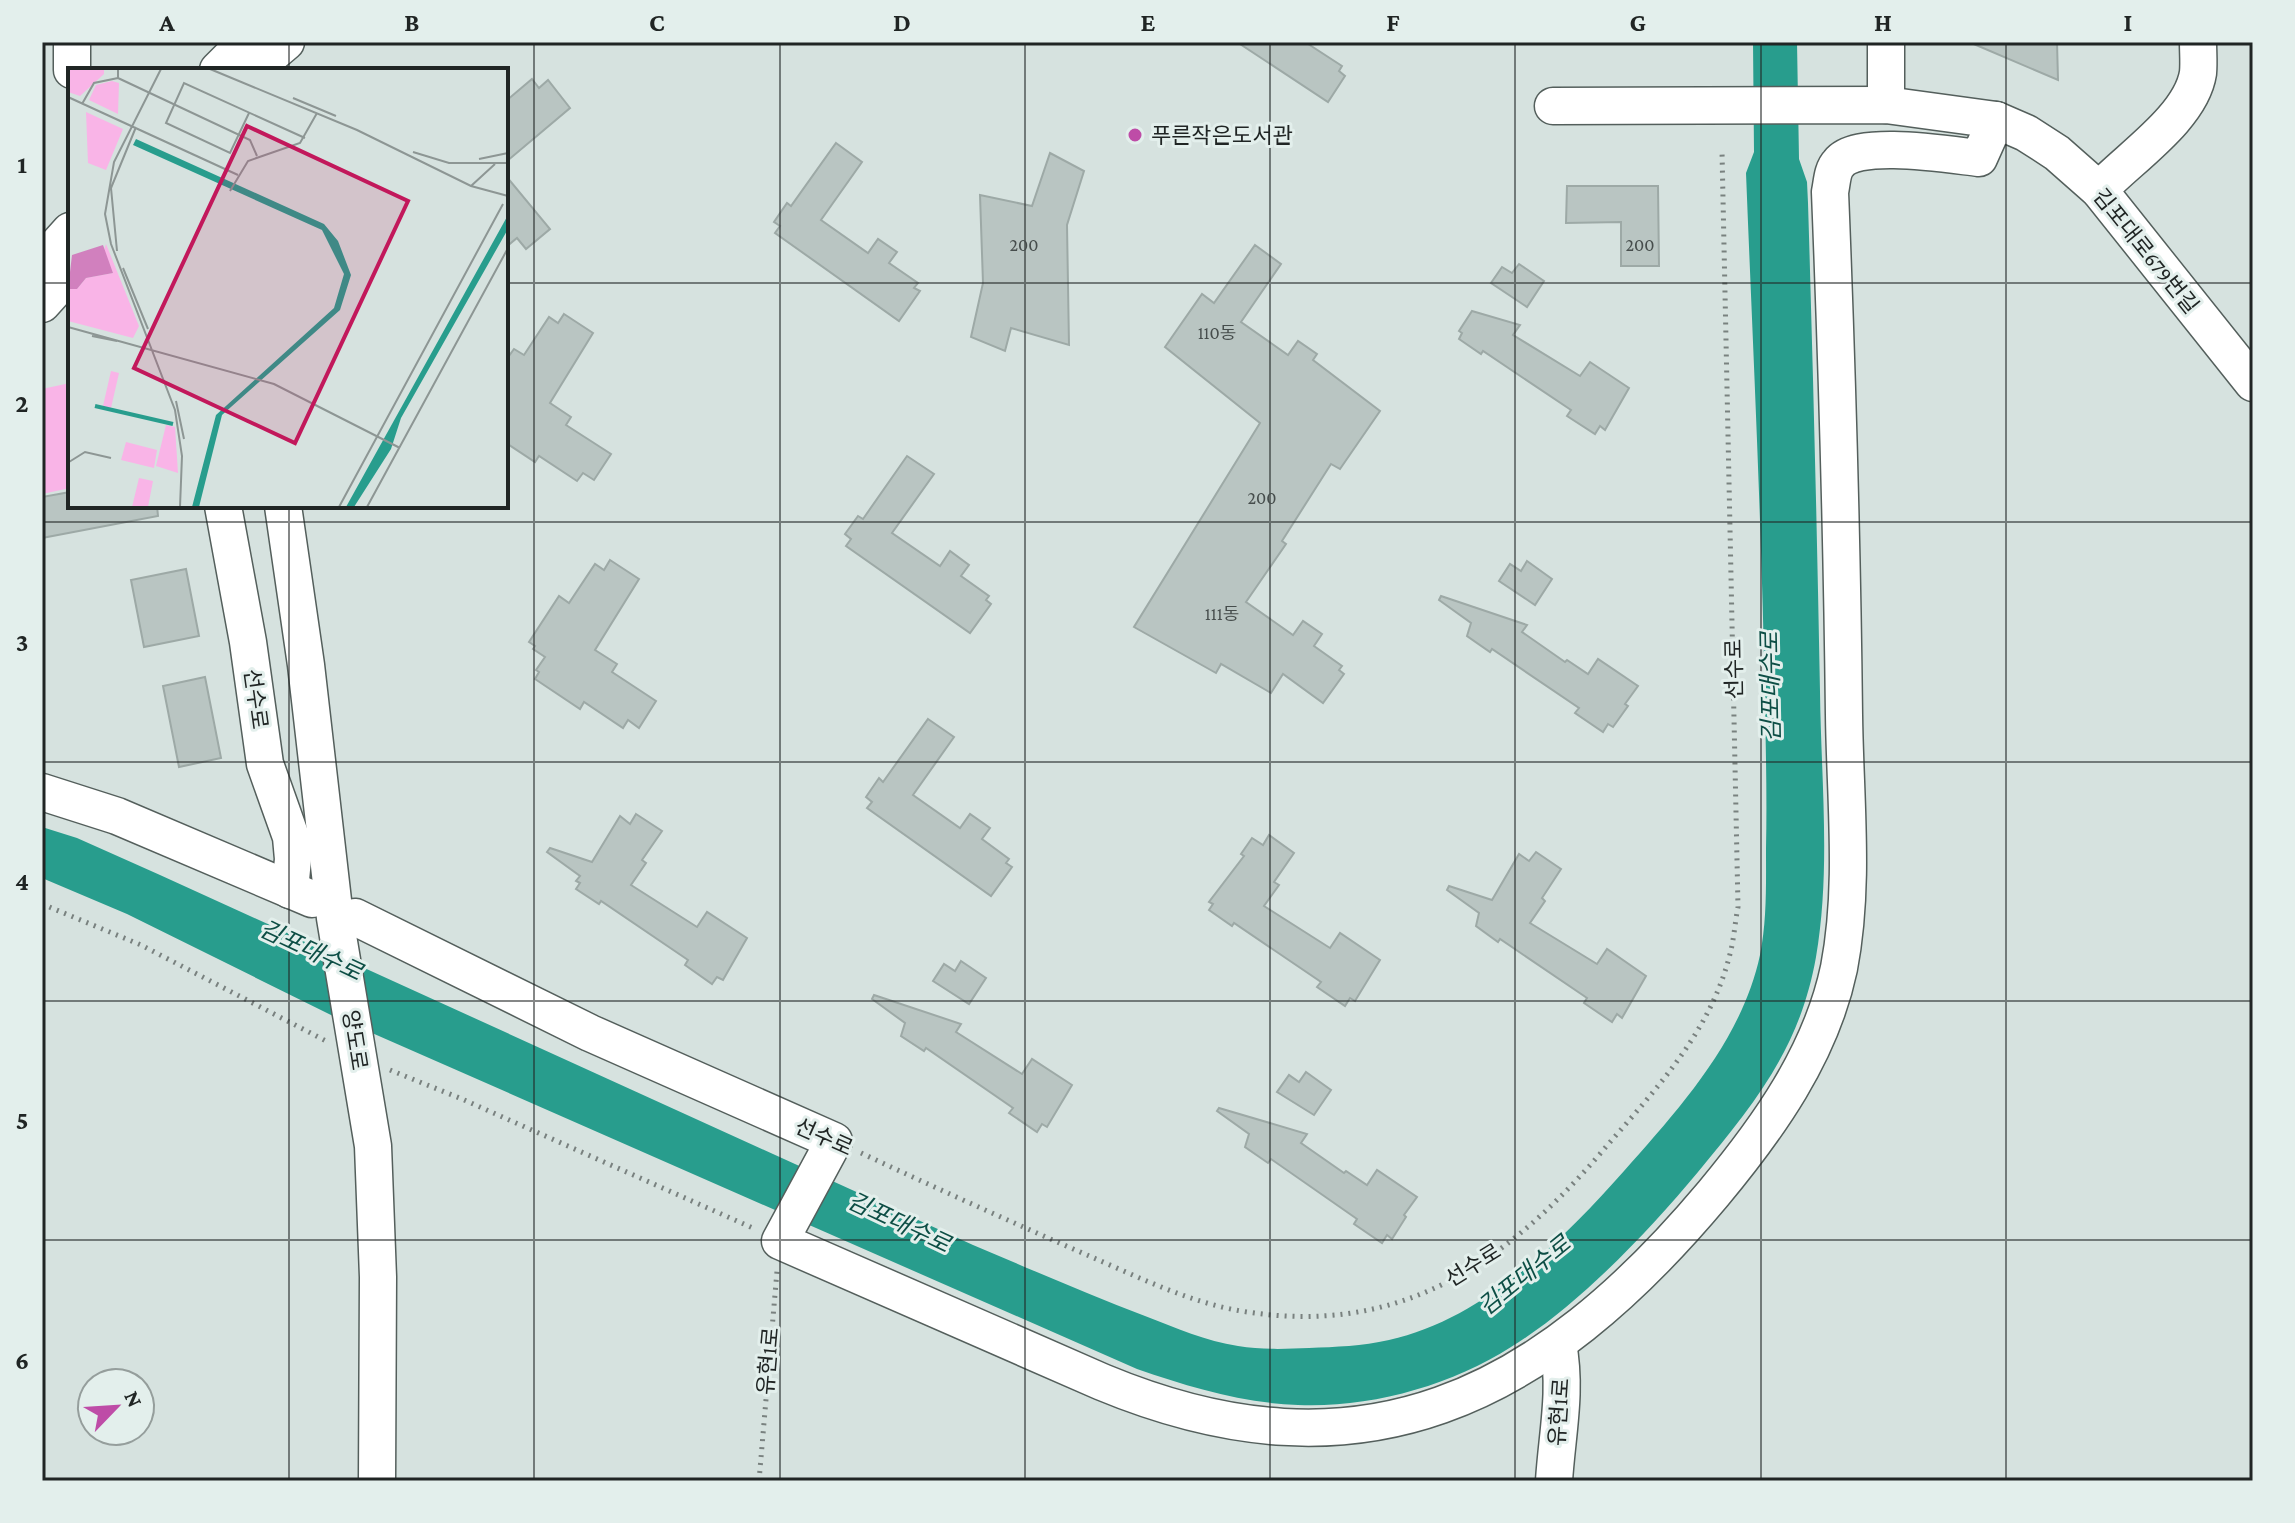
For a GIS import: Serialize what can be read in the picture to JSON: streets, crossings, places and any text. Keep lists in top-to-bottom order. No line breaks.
{"streets":{"street":["김포대로679번길","선수로","양도로","유현1로"]},"crossings":[["선수로","양도로"]],"water":["김포대수로"],"places":["푸른작은도서관"],"house_numbers":["200","200","110동","200","111동"],"north":"top right","grid":{"columns":["A","B","C","D","E","F","G","H","I"],"rows":["1","2","3","4","5","6"]}}
